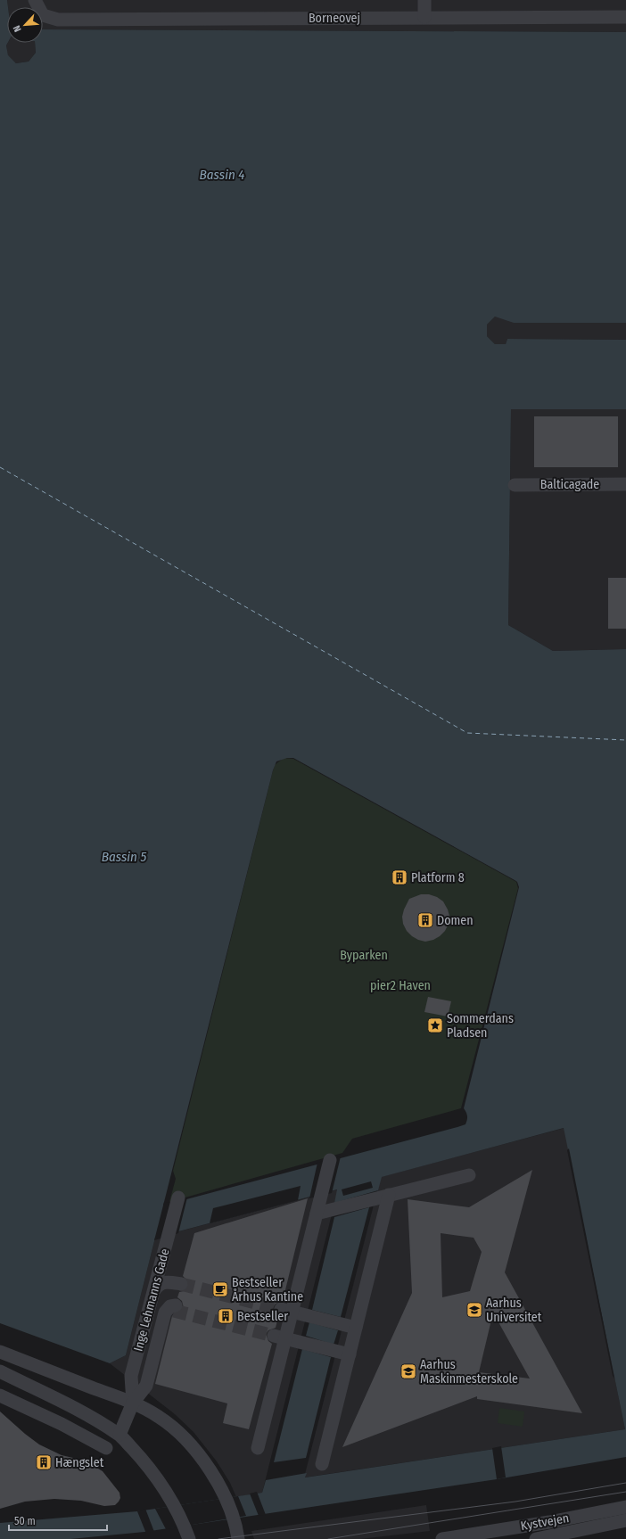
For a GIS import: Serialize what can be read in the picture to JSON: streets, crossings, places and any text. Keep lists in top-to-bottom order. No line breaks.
{"streets":{"street":["Borneovej","Balticagade","Inge Lehmanns Gade","Kystvejen"]},"water":["Bassin 4","Bassin 5"],"parks":["Byparken","pier2 Haven"],"places":{"building":["Platform 8","Domen","Bestseller","Hængslet"],"place":["Sommerdans Pladsen"],"cafe":["Bestseller Århus Kantine"],"school or university":["Aarhus Universitet","Aarhus Maskinmesterskole"]},"scale_bar":"50 m","north":"bottom left"}
